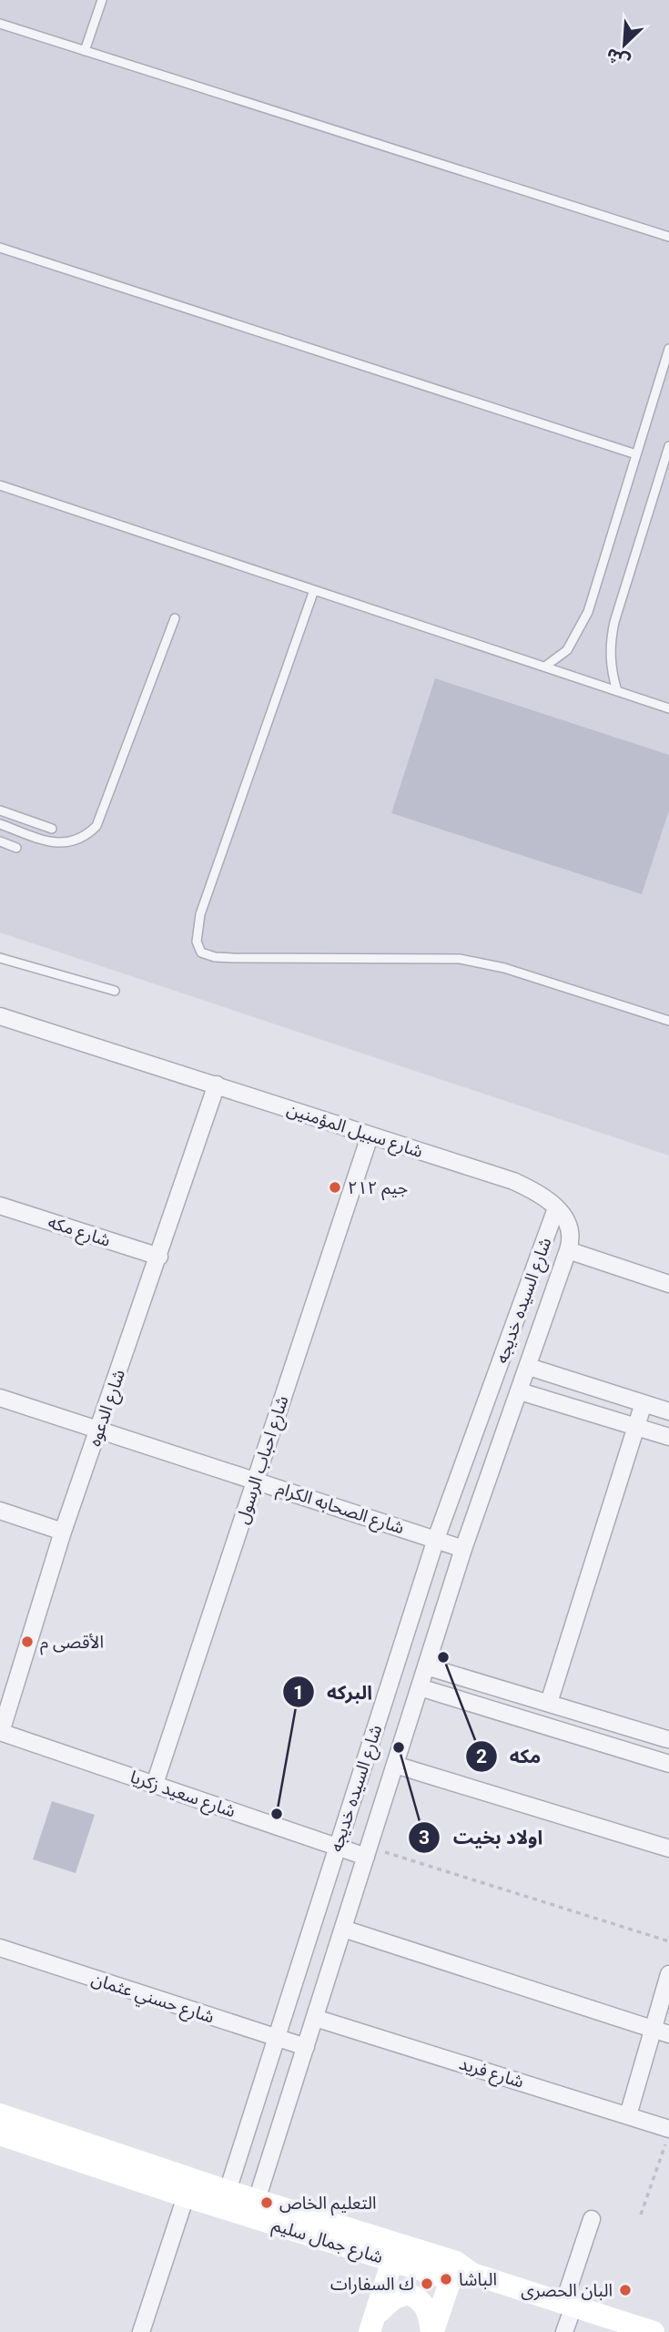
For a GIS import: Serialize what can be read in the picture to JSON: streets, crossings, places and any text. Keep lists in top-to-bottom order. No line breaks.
{"streets":{"main road":["شارع جمال سليم"],"street":["شارع سبيل المؤمنين","شارع مكه","شارع السيده خديجه","شارع الدعوه","شارع احباب الرسول","شارع الصحابه الكرام","شارع سعيد زكريا","شارع حسني عثمان","شارع فريد"]},"crossings":[["شارع سبيل المؤمنين","شارع السيده خديجه"],["شارع سبيل المؤمنين","شارع الدعوه"],["شارع سبيل المؤمنين","شارع احباب الرسول"],["شارع مكه","شارع الدعوه"],["شارع السيده خديجه","شارع الصحابه الكرام"],["شارع السيده خديجه","شارع سعيد زكريا"],["شارع السيده خديجه","شارع حسني عثمان"],["شارع السيده خديجه","شارع فريد"],["شارع السيده خديجه","شارع جمال سليم"],["شارع الدعوه","شارع الصحابه الكرام"],["شارع الدعوه","شارع سعيد زكريا"],["شارع احباب الرسول","شارع الصحابه الكرام"],["شارع احباب الرسول","شارع سعيد زكريا"]],"places":["جيم ٢١٢","الأقصى م","مكه","اولاد بخيت","البركه","التعليم الخاص","الباشا","ك السفارات","البان الحصرى"],"north":"bottom left"}
